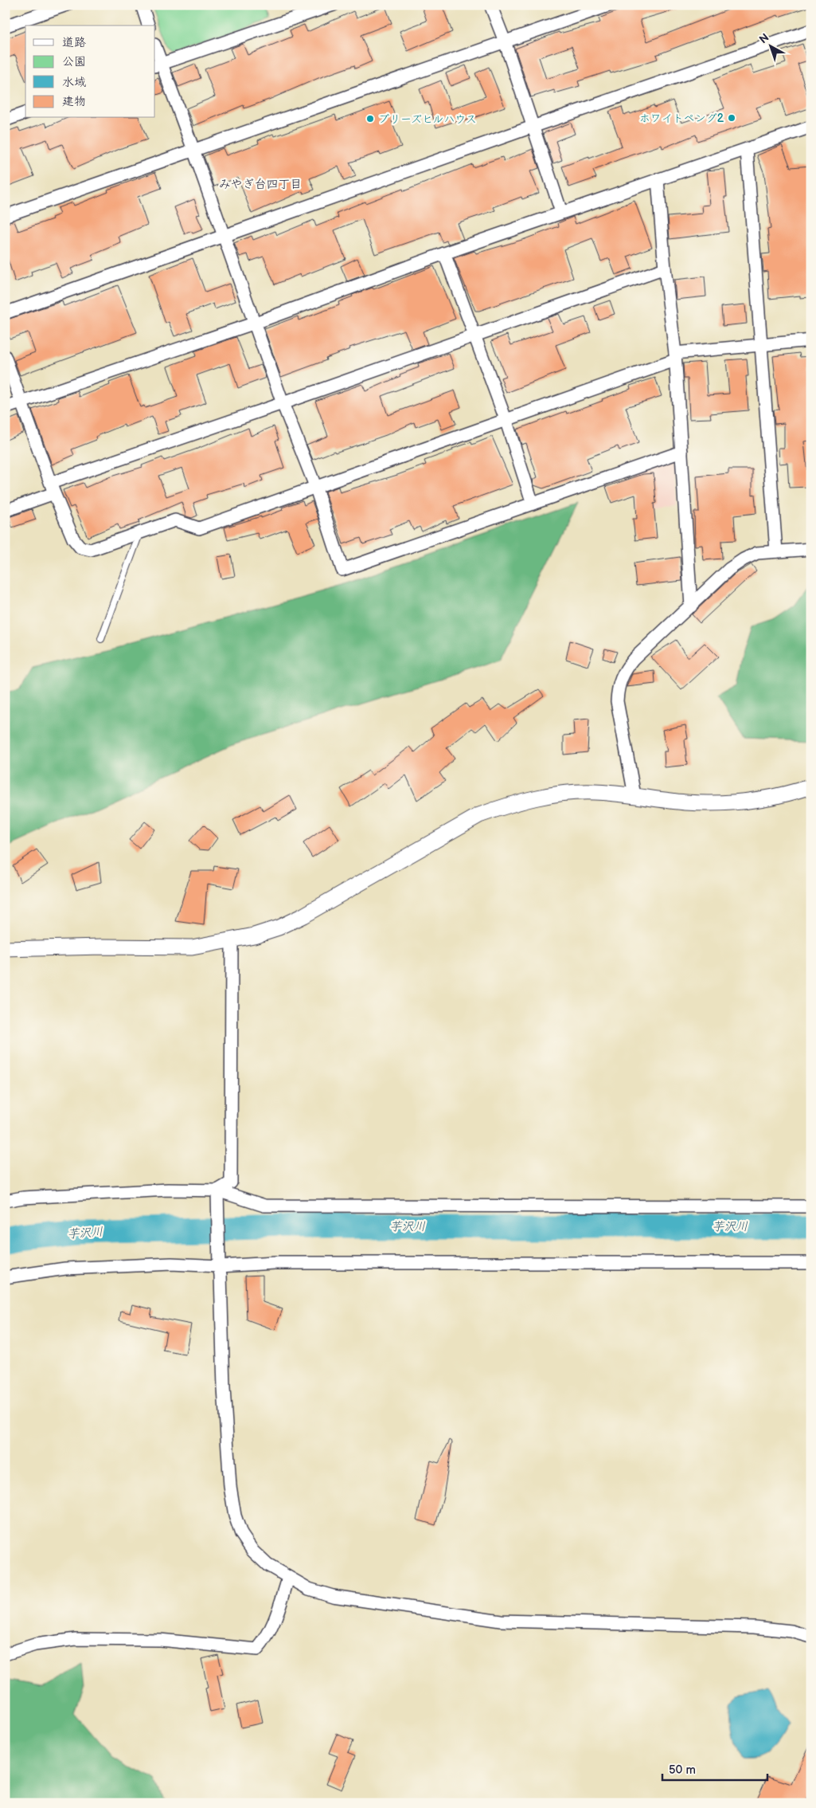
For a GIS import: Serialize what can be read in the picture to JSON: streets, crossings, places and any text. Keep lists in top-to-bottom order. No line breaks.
{"districts":["みやぎ台四丁目"],"water":["芋沢川"],"places":["ホワイトペング2","ブリーズヒルハウス"],"legend":["道路","公園","水域","建物"],"scale_bar":"50 m","north":"top left"}
